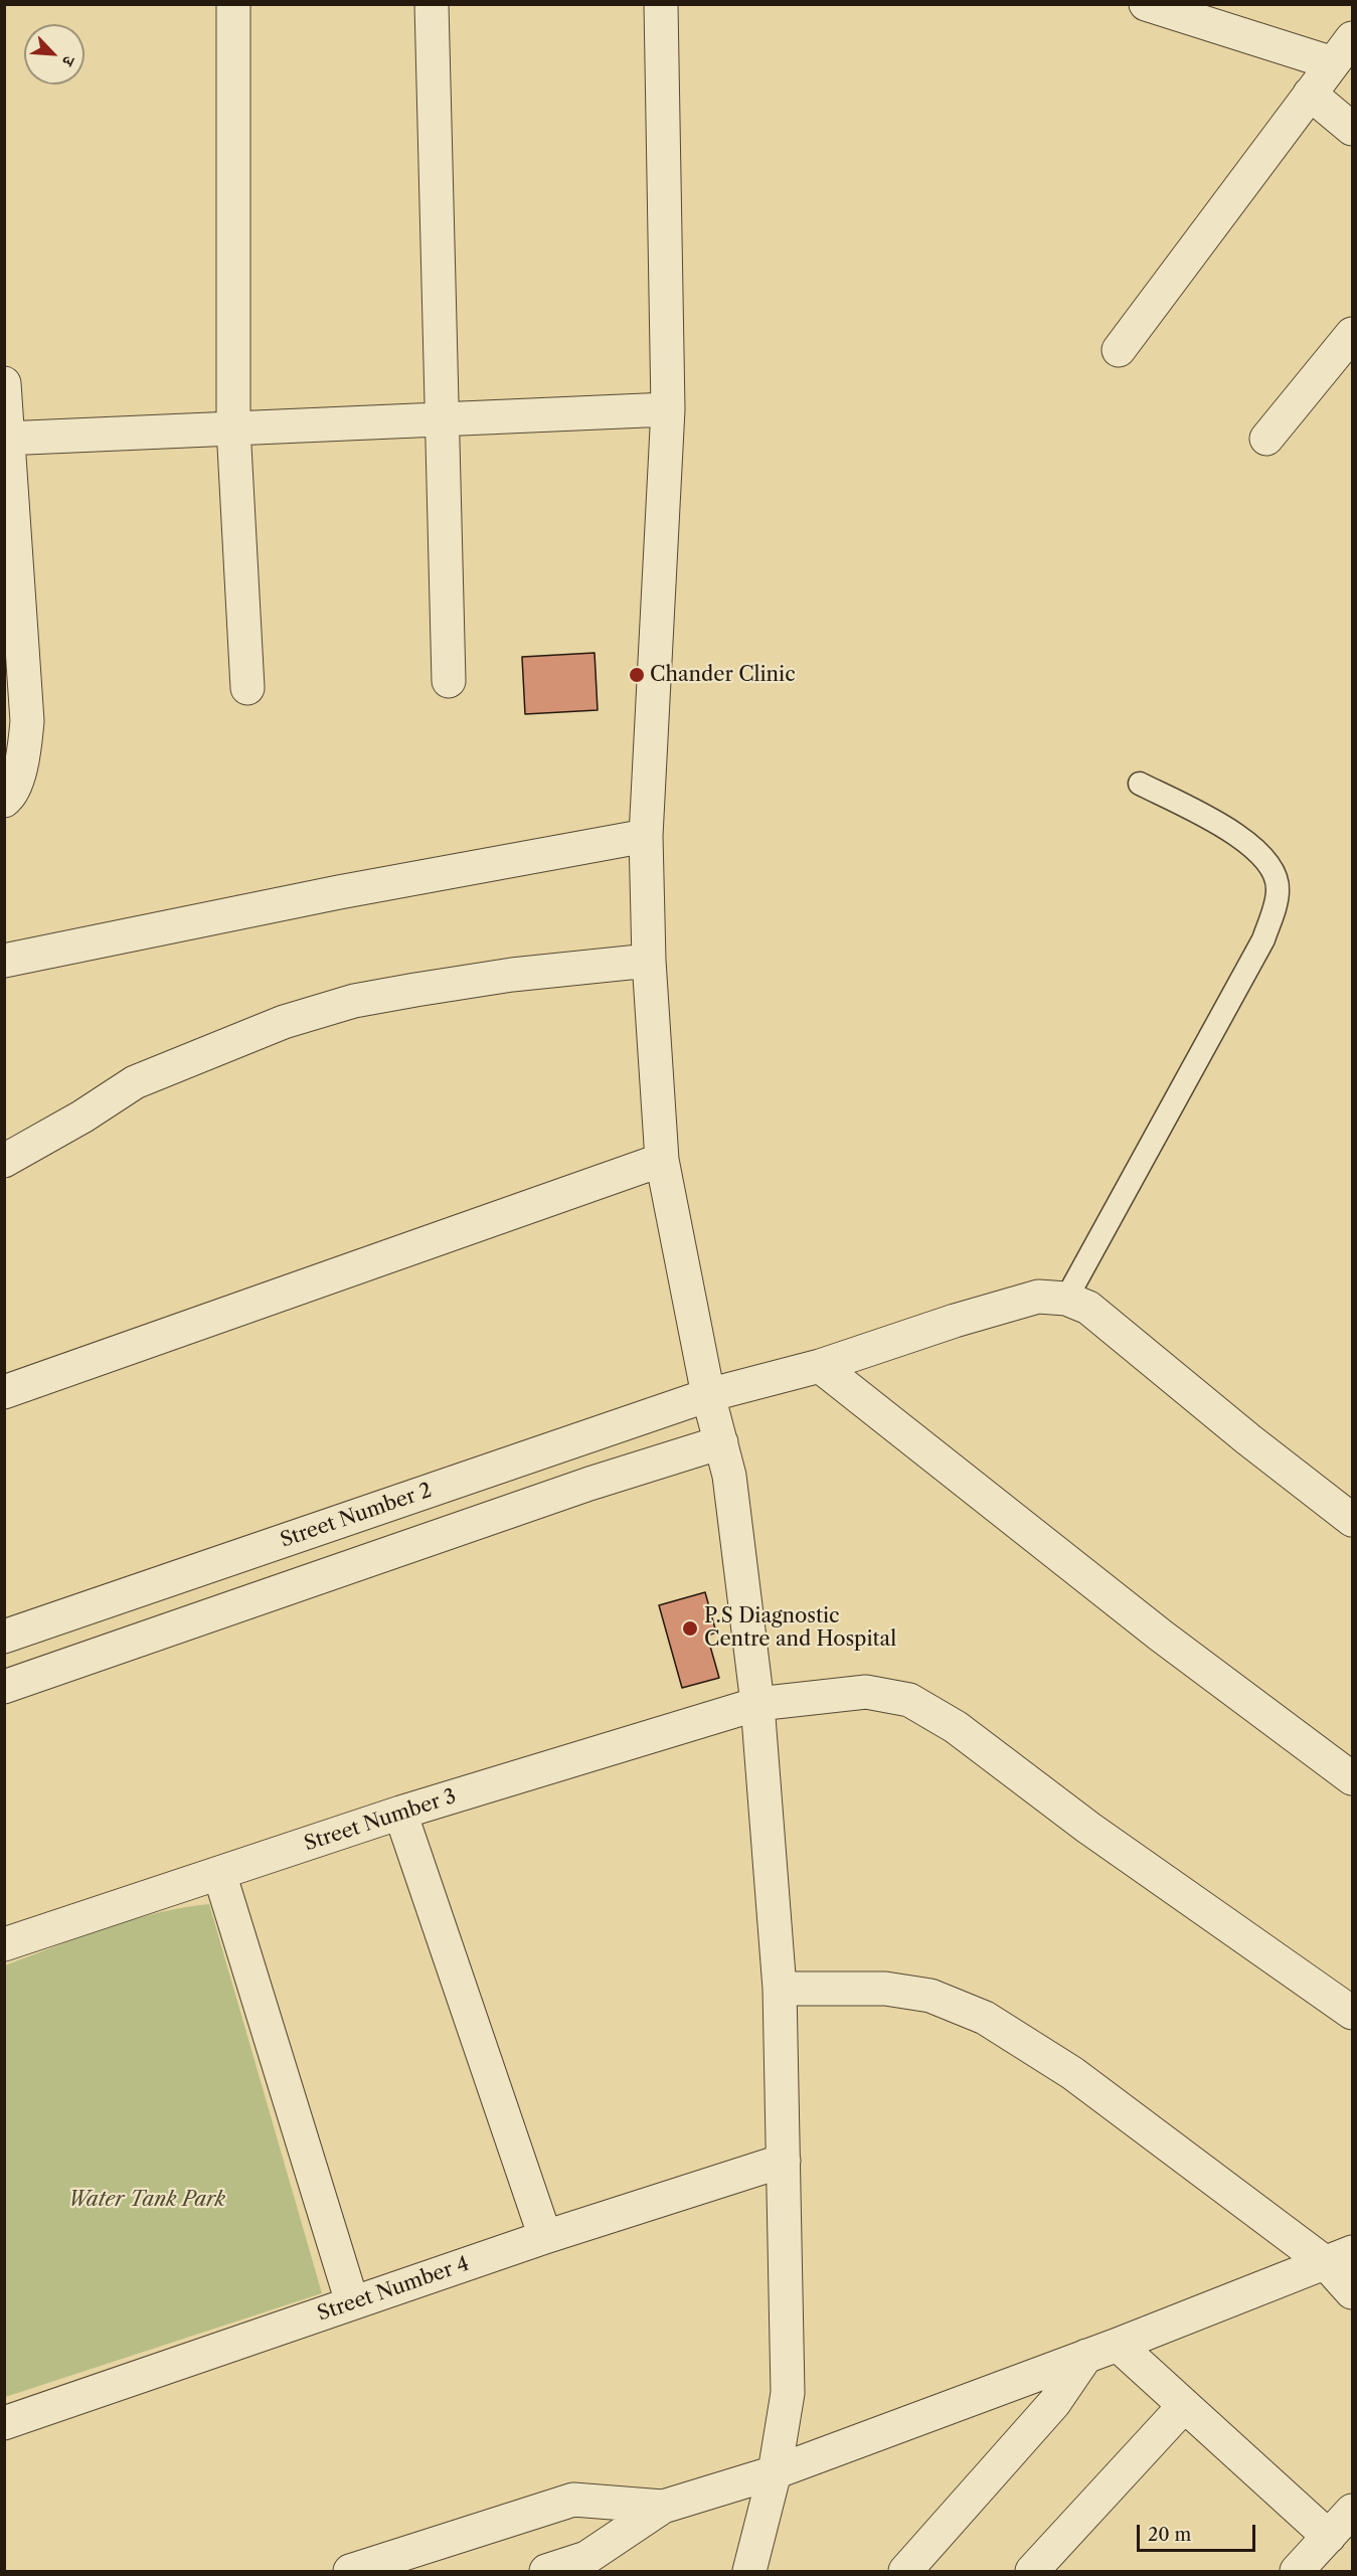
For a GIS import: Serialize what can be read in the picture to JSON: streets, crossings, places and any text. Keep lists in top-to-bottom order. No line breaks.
{"streets":{"street":["Street Number 2","Street Number 3","Street Number 4"]},"parks":["Water Tank Park"],"places":["Chander Clinic","P.S Diagnostic Centre and Hospital"],"scale_bar":"20 m","north":"bottom right"}
